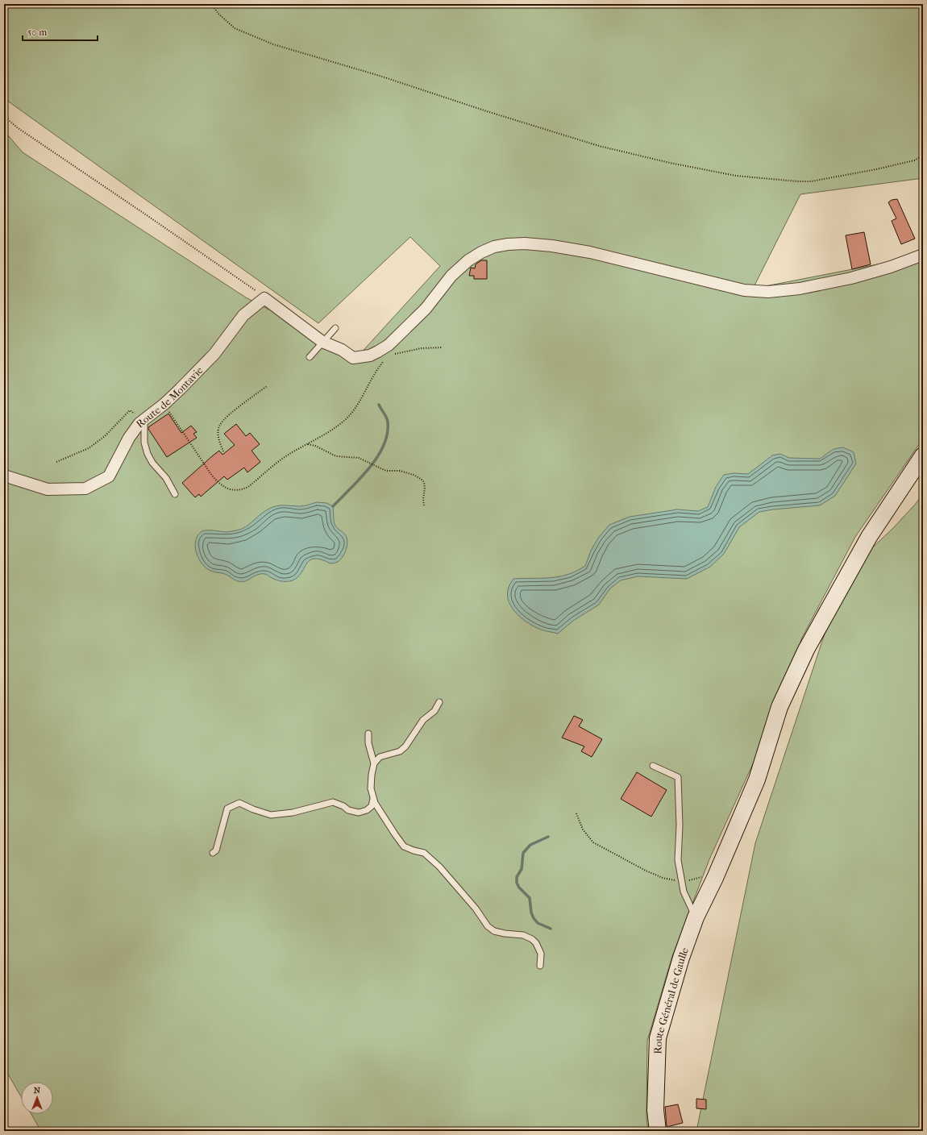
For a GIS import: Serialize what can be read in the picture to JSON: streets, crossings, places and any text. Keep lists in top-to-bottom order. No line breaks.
{"streets":{"street":["Route de Montavie","Route Général de Gaulle"]},"scale_bar":"50 m","north":"top"}
